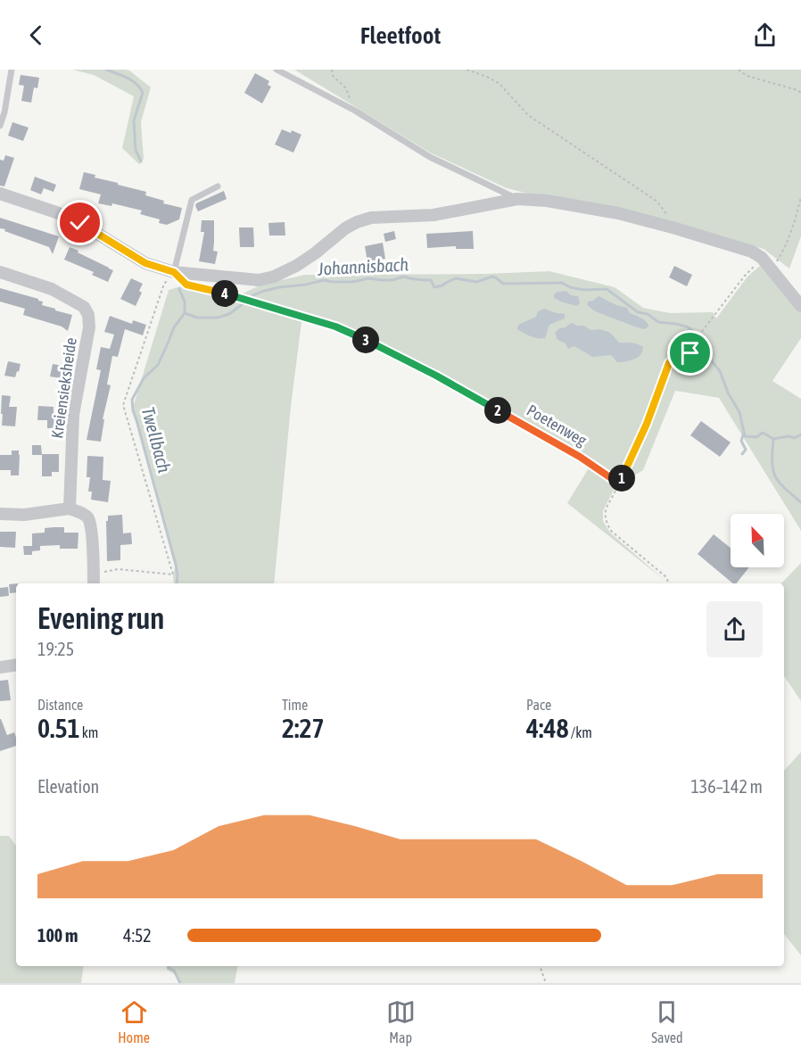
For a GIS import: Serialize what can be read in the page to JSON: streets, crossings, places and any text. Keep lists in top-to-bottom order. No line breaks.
{"streets":{"street":["Kreiensieksheide"],"lane":["Poetenweg"]},"water":["Johannisbach","Twellbach"],"north":"top left","page":{"header":"Fleetfoot","pins":["4","3","2","1"],"heading":["Evening run","19:25"],"stats":[["Distance","0.51 km"],["Time","2:27"],["Pace","4:48 /km"]],"chart":["Elevation","136–142 m"],"list":[{"name":"100 m","note":"4:52"}],"tabs":["Home","Map","Saved"]}}
